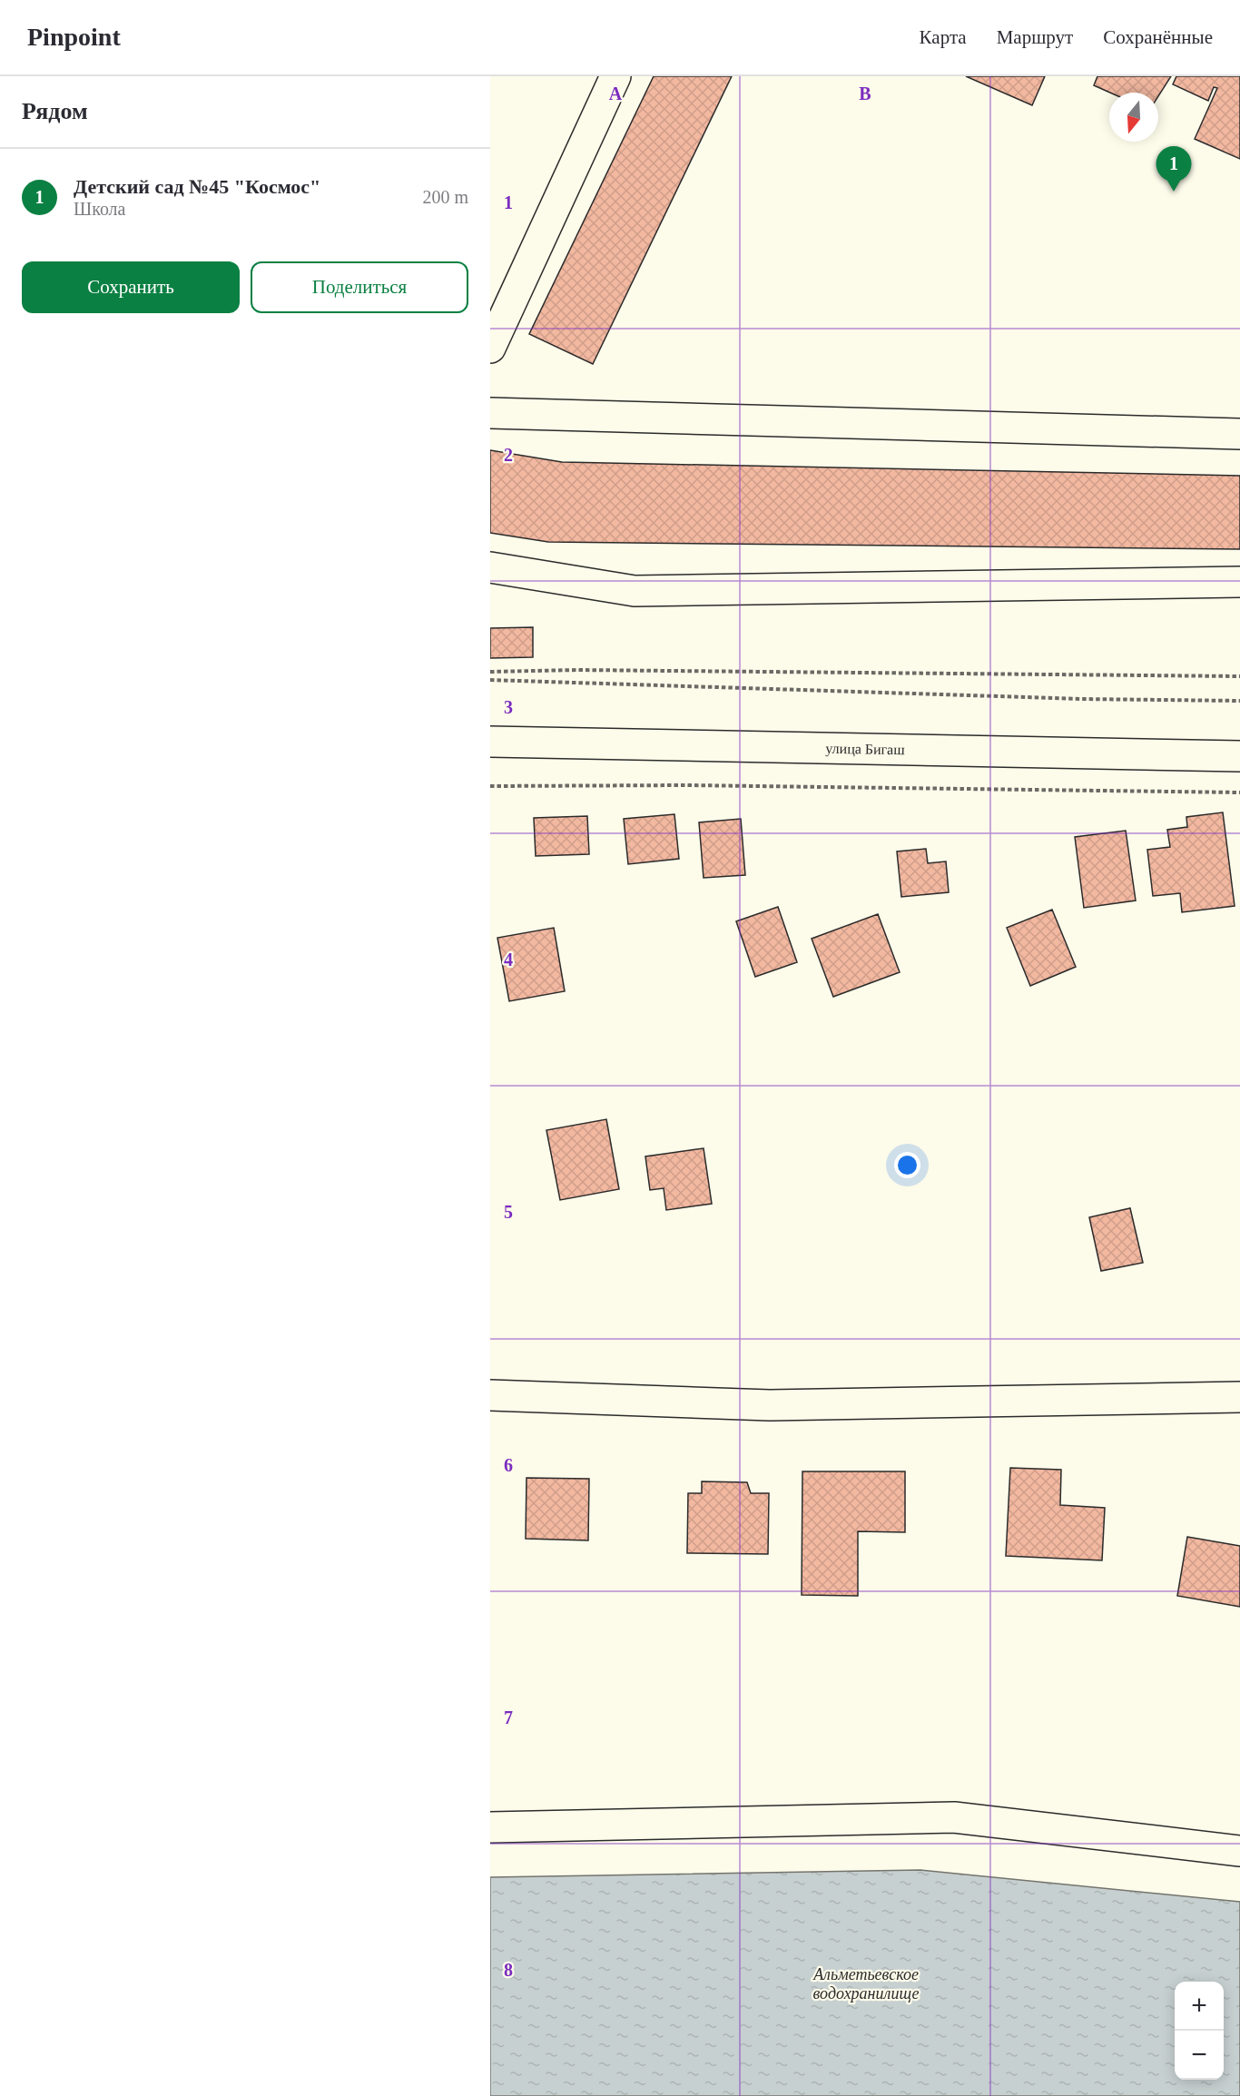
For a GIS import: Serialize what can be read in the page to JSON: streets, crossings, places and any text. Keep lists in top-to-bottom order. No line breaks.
{"streets":{"main road":["улица Бигаш"]},"water":["Альметьевское водохранилище"],"north":"bottom","page":{"header":"Pinpoint","nav":["Карта","Маршрут","Сохранённые"],"heading":"Рядом","pins":"1","list":[{"mark":"1","name":"Детский сад №45 \"Космос\"","note":"Школа","value":"200 m"}],"buttons":["Сохранить","Поделиться"],"map_buttons":["+","−"]},"grid":{"columns":["A","B"],"rows":["1","2","3","4","5","6","7","8"]}}
